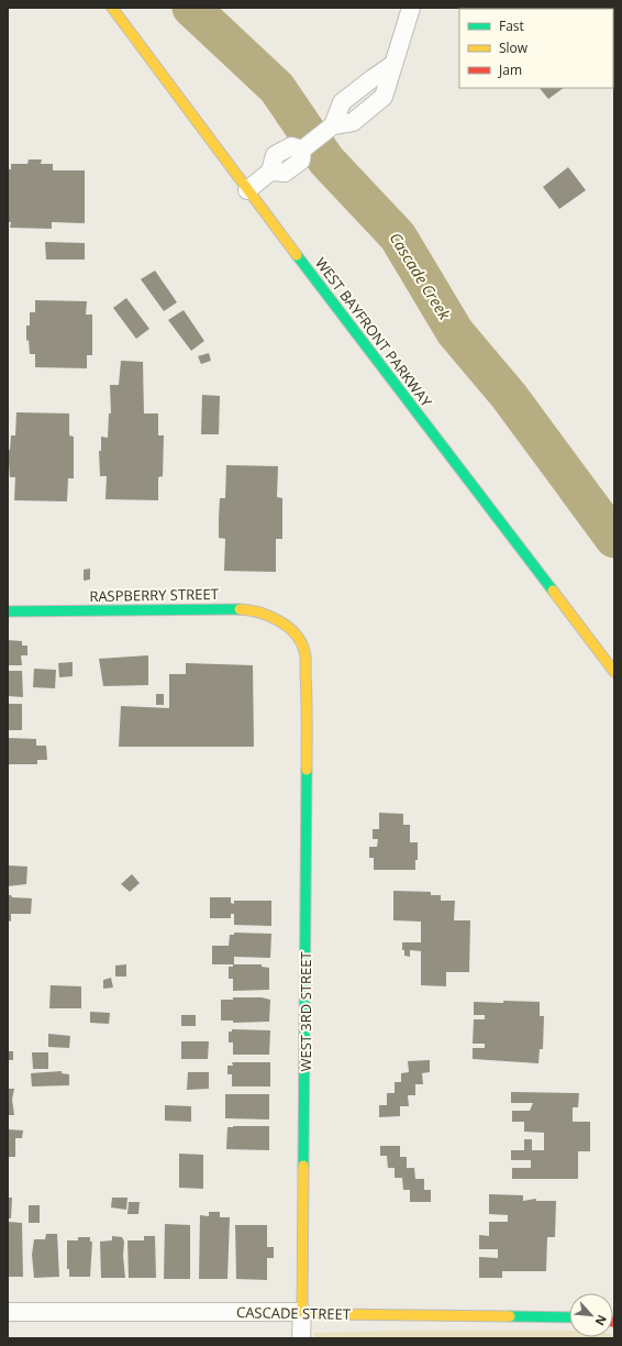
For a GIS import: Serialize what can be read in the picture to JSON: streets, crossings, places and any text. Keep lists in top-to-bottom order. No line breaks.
{"streets":{"main road":["WEST BAYFRONT PARKWAY","RASPBERRY STREET","WEST 3RD STREET","CASCADE STREET"]},"crossings":[["RASPBERRY STREET","WEST 3RD STREET"],["WEST 3RD STREET","CASCADE STREET"]],"water":["Cascade Creek"],"legend":["Fast","Slow","Jam"],"north":"bottom right"}
